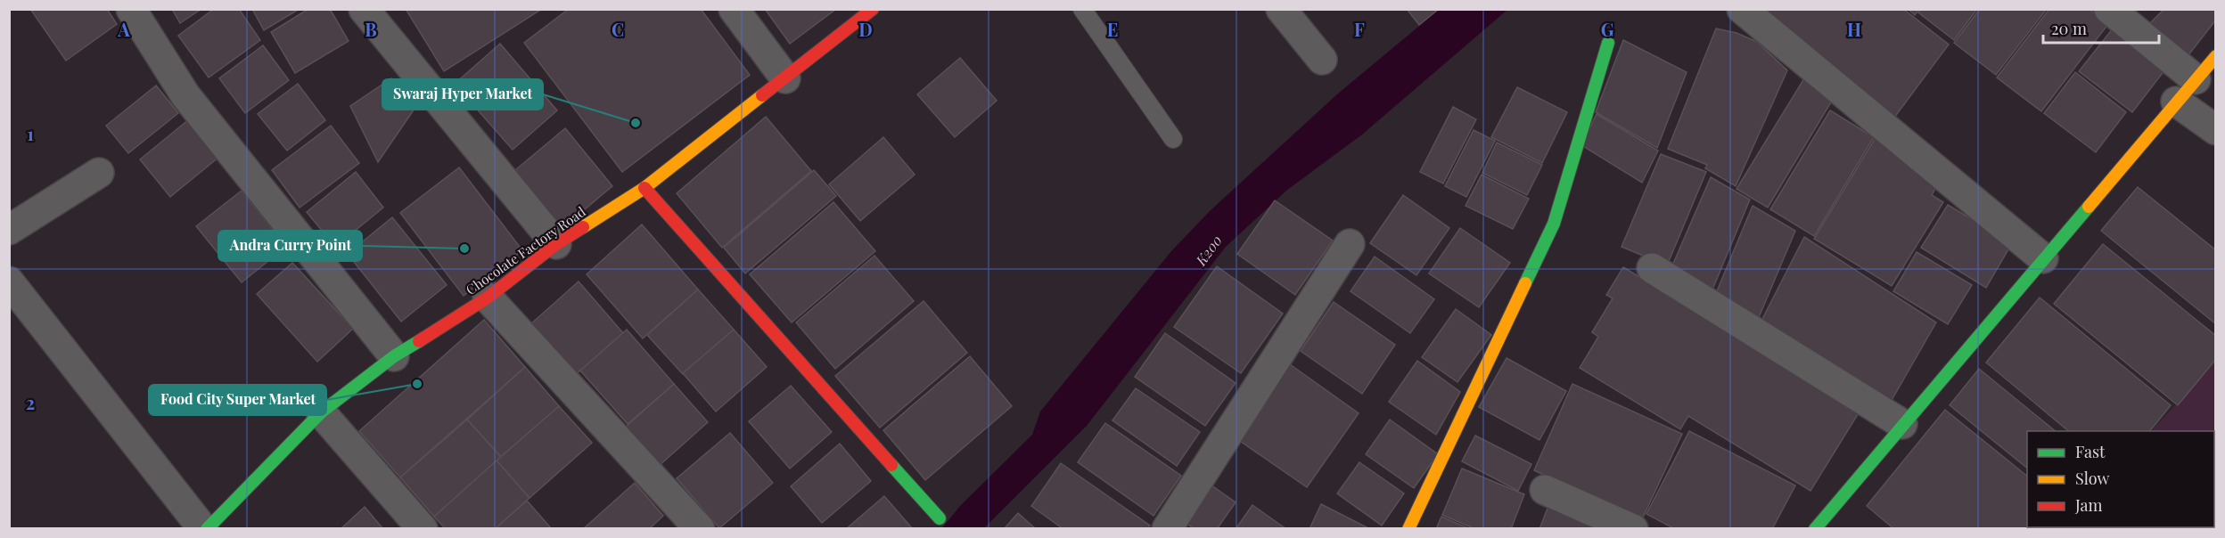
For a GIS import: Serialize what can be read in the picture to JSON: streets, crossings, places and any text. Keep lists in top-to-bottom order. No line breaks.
{"streets":{"street":["Chocolate Factory Road"]},"water":["K200"],"places":["Swaraj Hyper Market","Andra Curry Point","Food City Super Market"],"legend":["Fast","Slow","Jam"],"scale_bar":"20 m","grid":{"columns":["A","B","C","D","E","F","G","H"],"rows":["1","2"]}}
